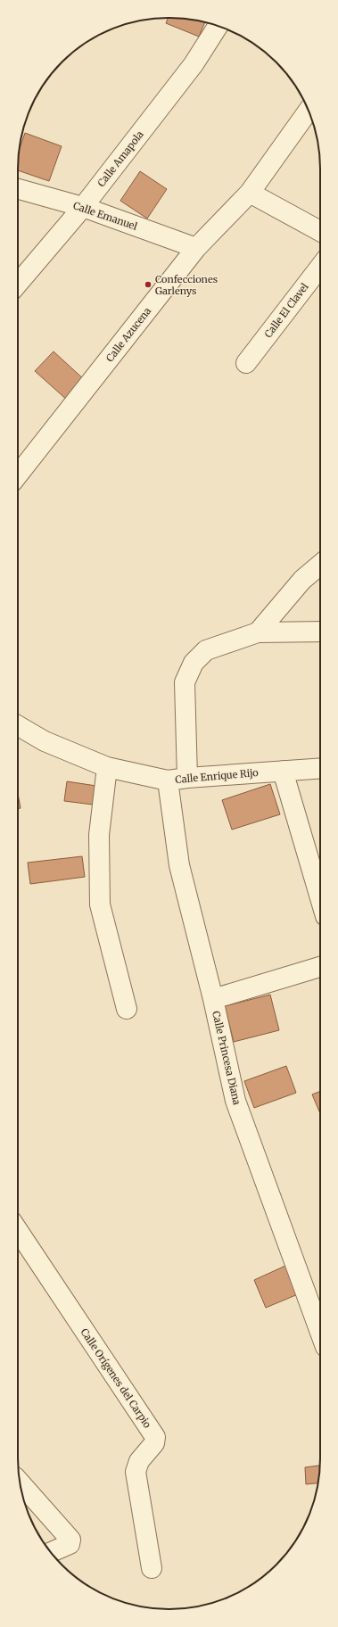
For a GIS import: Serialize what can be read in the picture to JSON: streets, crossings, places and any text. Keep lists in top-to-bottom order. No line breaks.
{"streets":{"street":["Calle Amapola","Calle Emanuel","Calle El Clavel","Calle Azucena","Calle Enrique Rijo","Calle Princesa Diana","Calle Orígenes del Carpio"]},"crossings":[["Calle Amapola","Calle Emanuel"],["Calle Emanuel","Calle Azucena"],["Calle Enrique Rijo","Calle Princesa Diana"]],"places":["Confecciones Garlenys"]}
